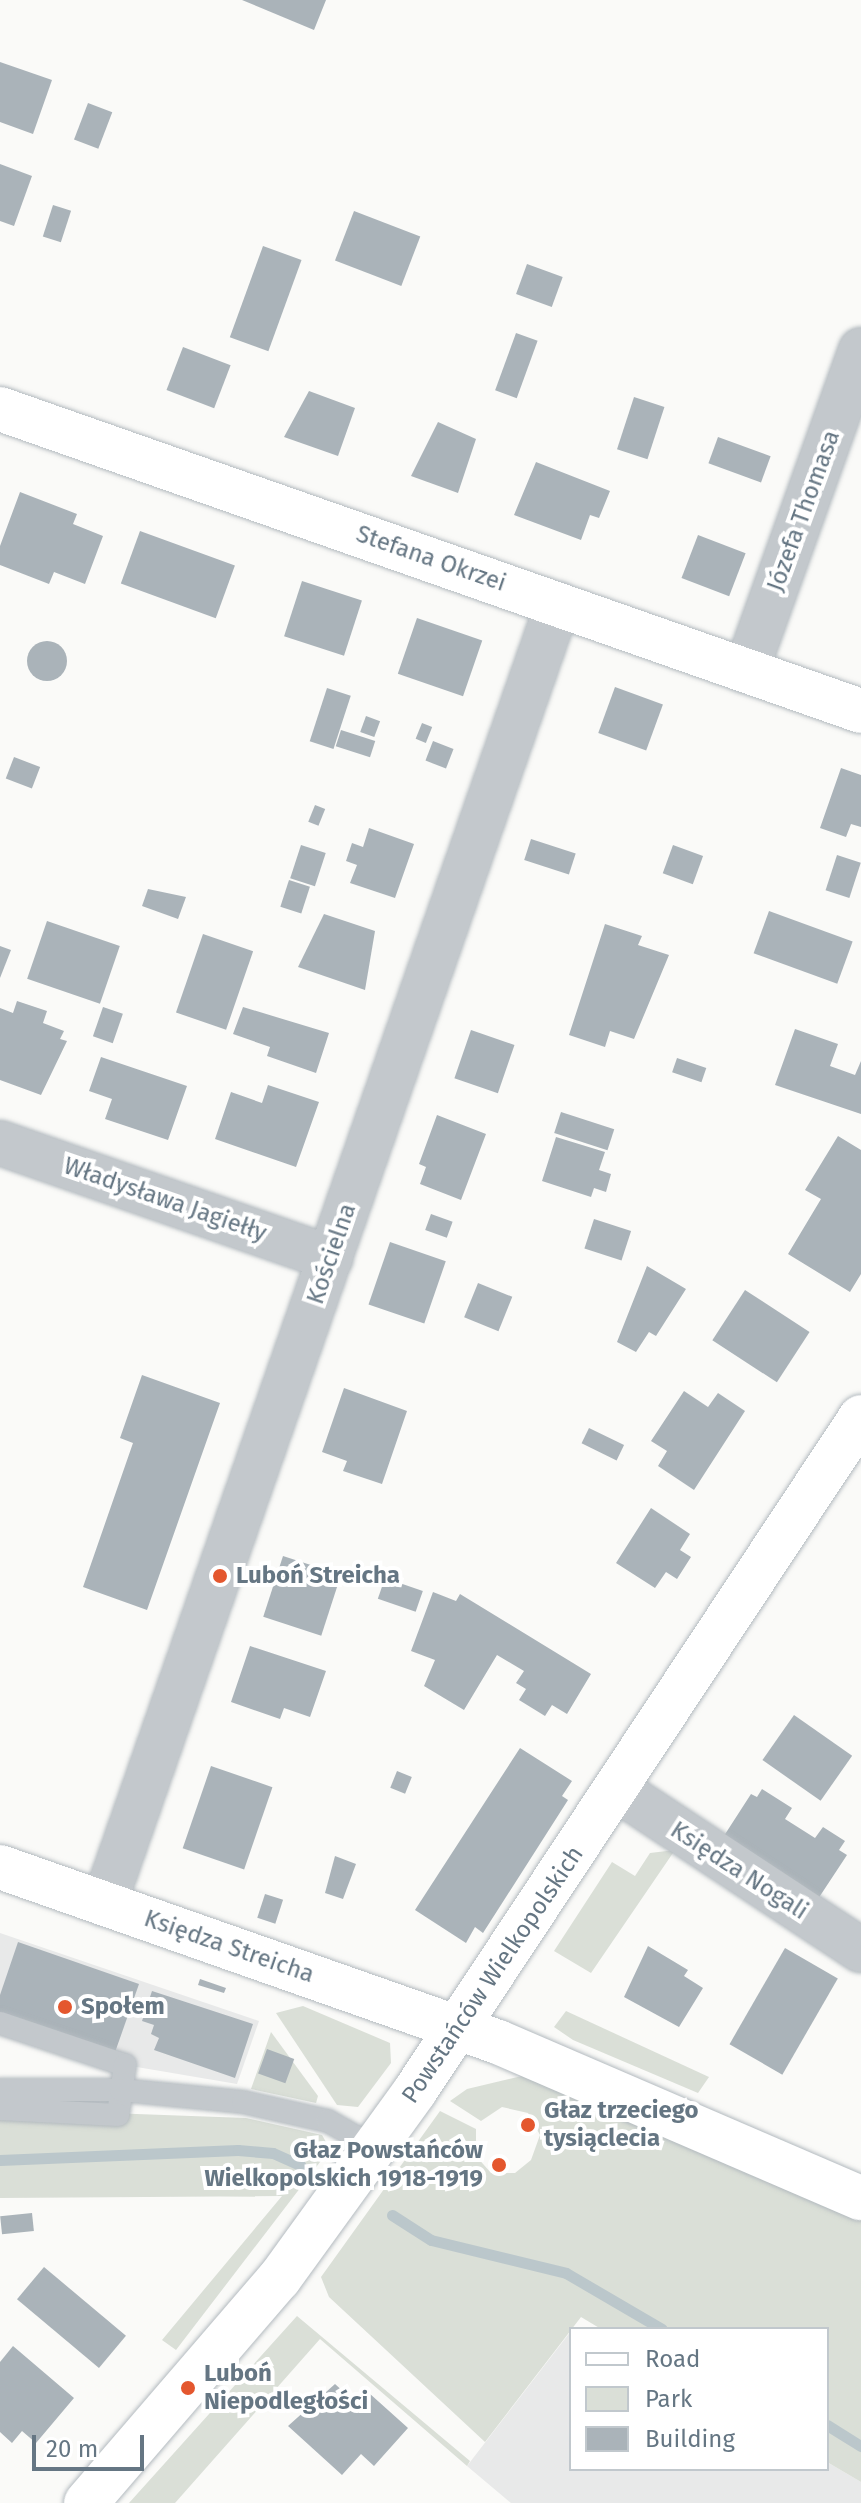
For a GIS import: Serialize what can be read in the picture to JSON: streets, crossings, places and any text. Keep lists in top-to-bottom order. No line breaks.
{"streets":{"street":["Józefa Thomasa","Stefana Okrzei","Władysława Jagiełły","Kościelna","Księdza Nogali","Księdza Streicha","Powstańców Wielkopolskich"]},"crossings":[["Józefa Thomasa","Stefana Okrzei"],["Stefana Okrzei","Kościelna"],["Władysława Jagiełły","Kościelna"],["Kościelna","Księdza Streicha"],["Księdza Nogali","Powstańców Wielkopolskich"],["Księdza Streicha","Powstańców Wielkopolskich"]],"places":["Luboń Streicha","Społem","Głaz trzeciego tysiąclecia","Głaz Powstańców Wielkopolskich 1918-1919","Luboń Niepodległości"],"legend":["Road","Park","Building"],"scale_bar":"20 m"}
